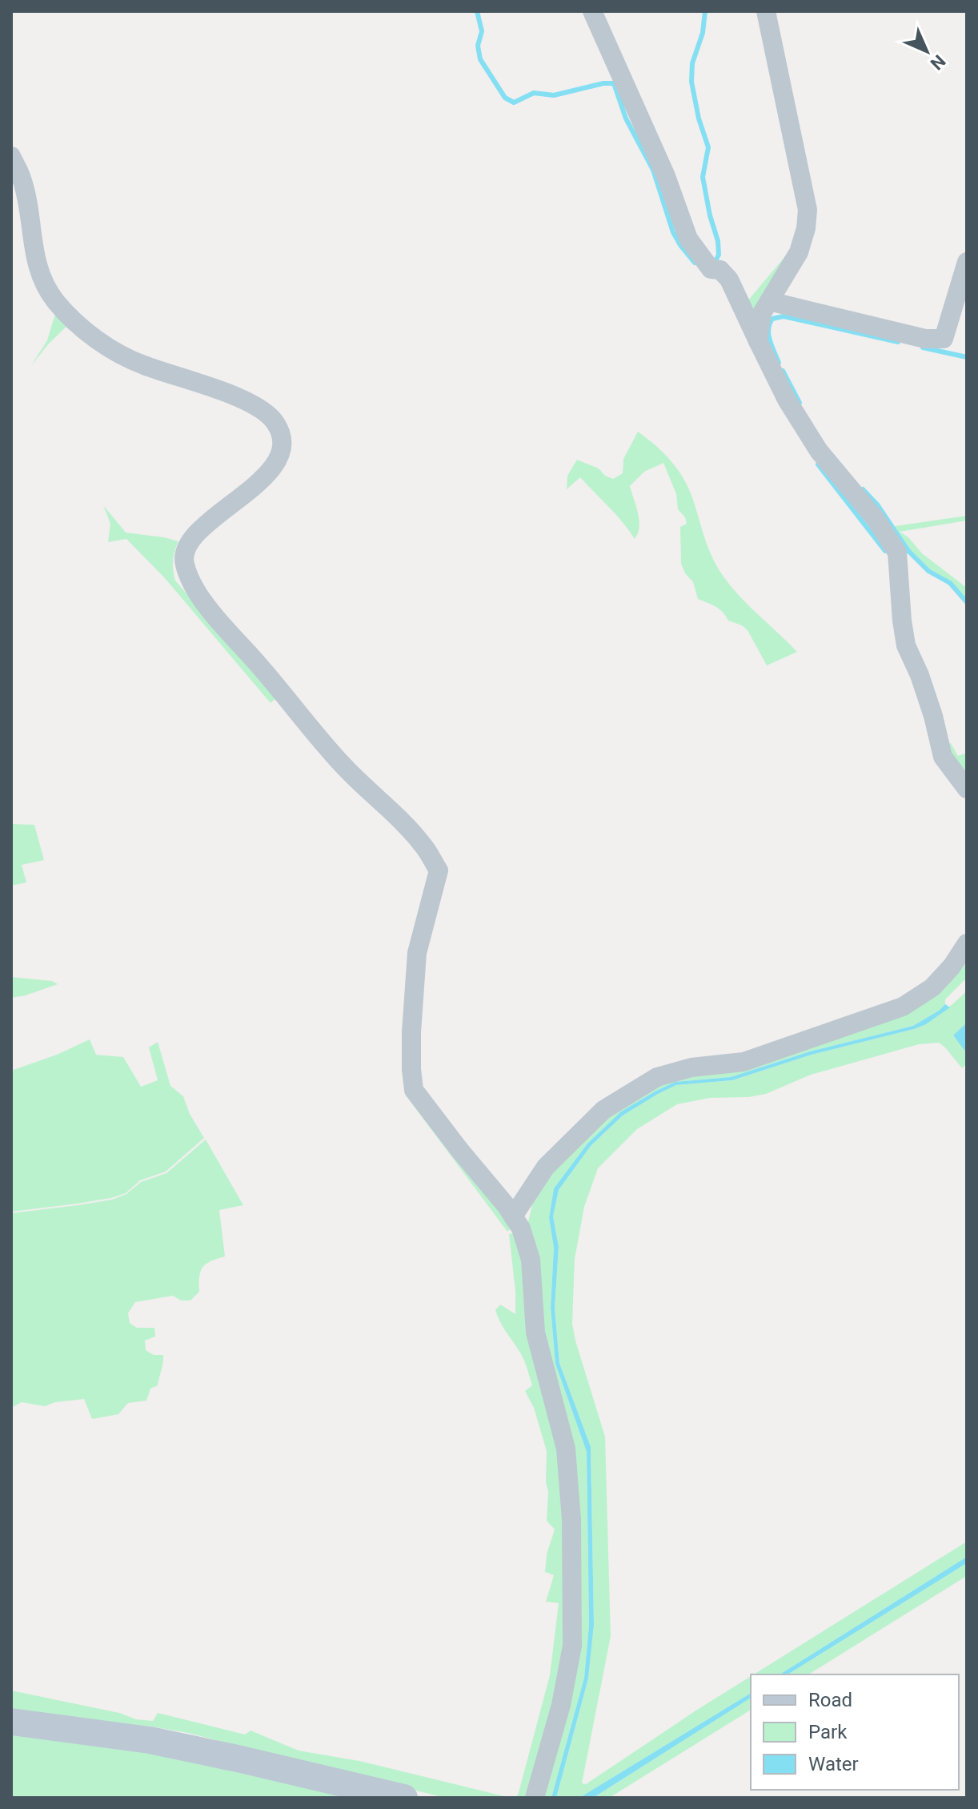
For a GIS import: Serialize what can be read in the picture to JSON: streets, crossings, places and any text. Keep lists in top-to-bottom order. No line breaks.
{"legend":["Road","Park","Water"],"north":"bottom right"}
